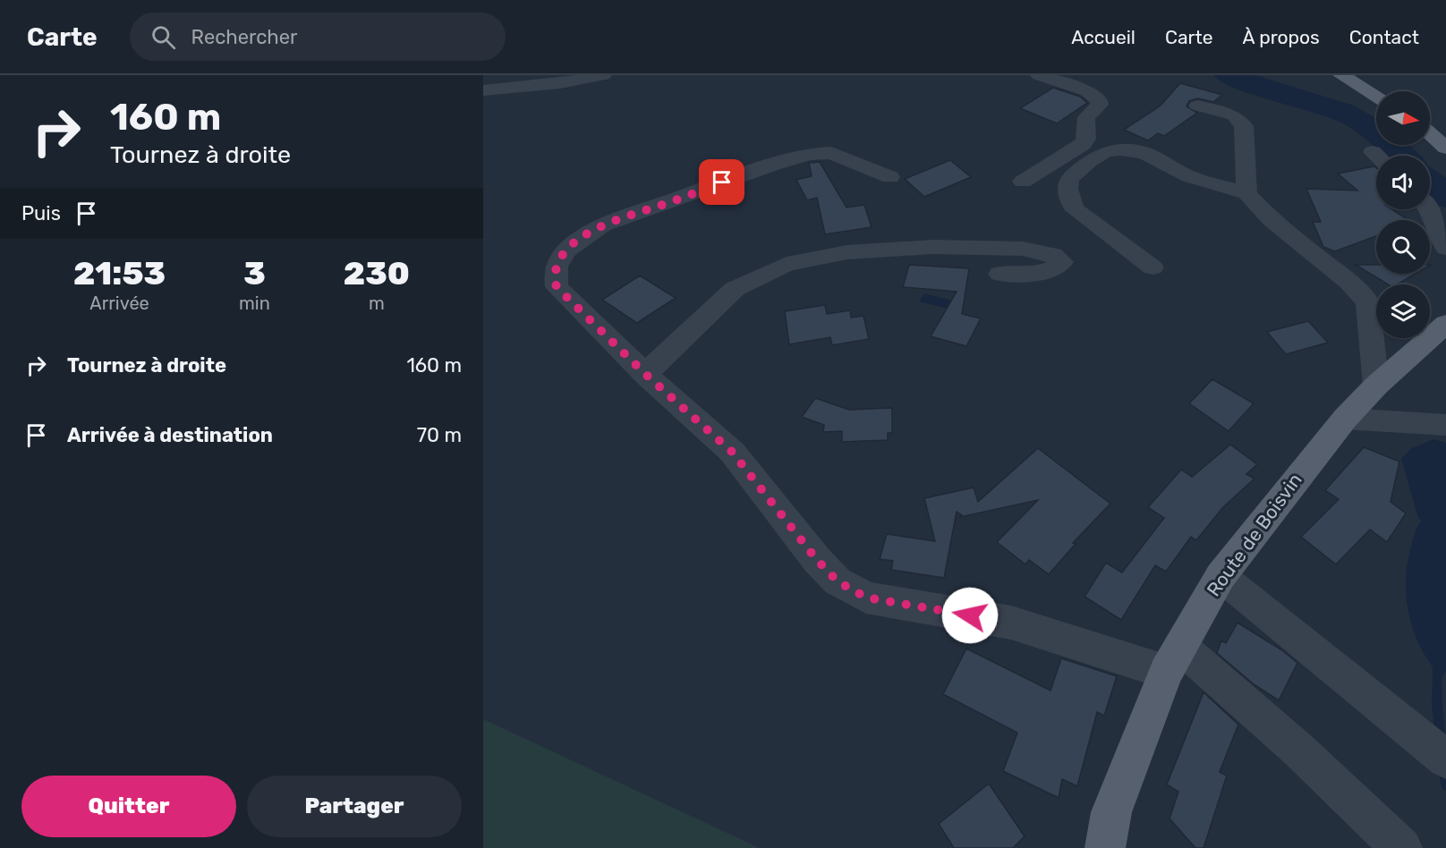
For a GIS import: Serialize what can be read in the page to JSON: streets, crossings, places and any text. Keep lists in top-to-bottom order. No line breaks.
{"streets":{"main road":["Route de Boisvin"]},"north":"right","page":{"header":"Carte","search":"Rechercher","nav":["Accueil","Carte","À propos","Contact"],"turn":["160 m","Tournez à droite"],"then":"Puis","eta":["21:53","Arrivée","3","min","230","m"],"list":[{"name":"Tournez à droite","value":"160 m"},{"name":"Arrivée à destination","value":"70 m"}],"buttons":["Quitter","Partager"]}}
